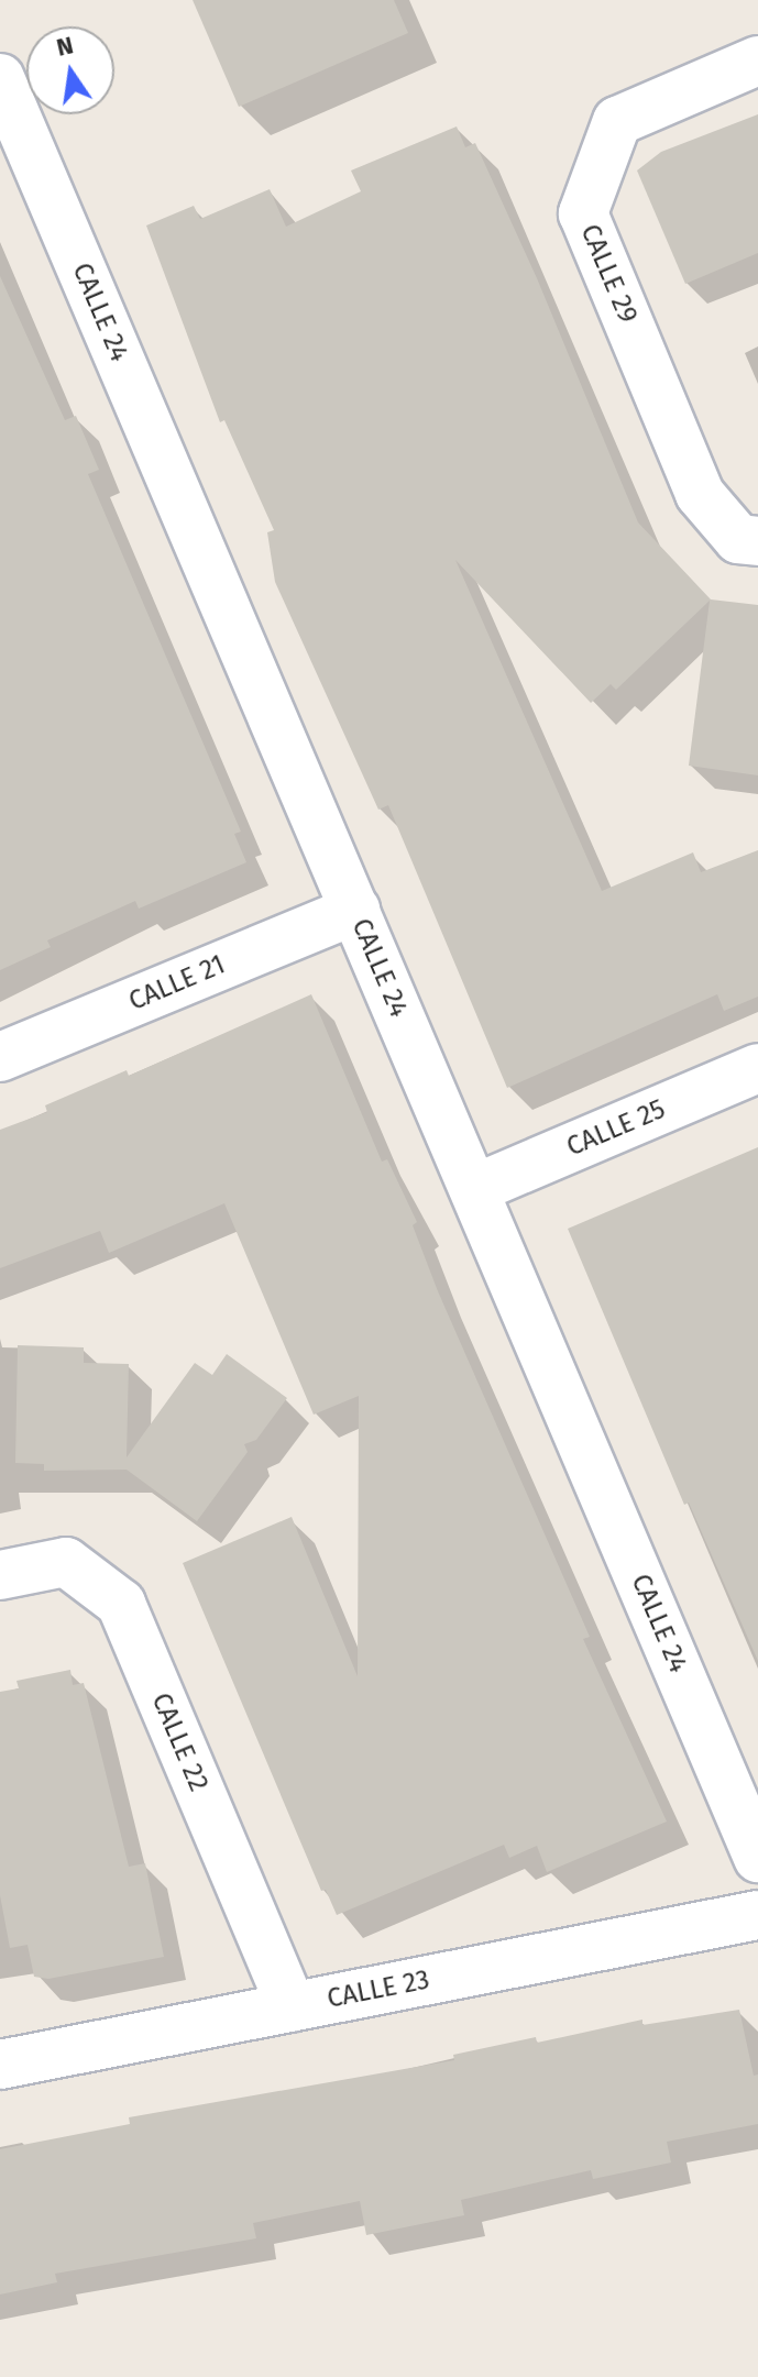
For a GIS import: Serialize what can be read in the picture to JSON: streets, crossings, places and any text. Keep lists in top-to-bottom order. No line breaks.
{"streets":{"street":["CALLE 29","CALLE 24","CALLE 21","CALLE 25","CALLE 22","CALLE 23"]},"crossings":[["CALLE 24","CALLE 21"],["CALLE 24","CALLE 25"],["CALLE 22","CALLE 23"]],"north":"top"}
